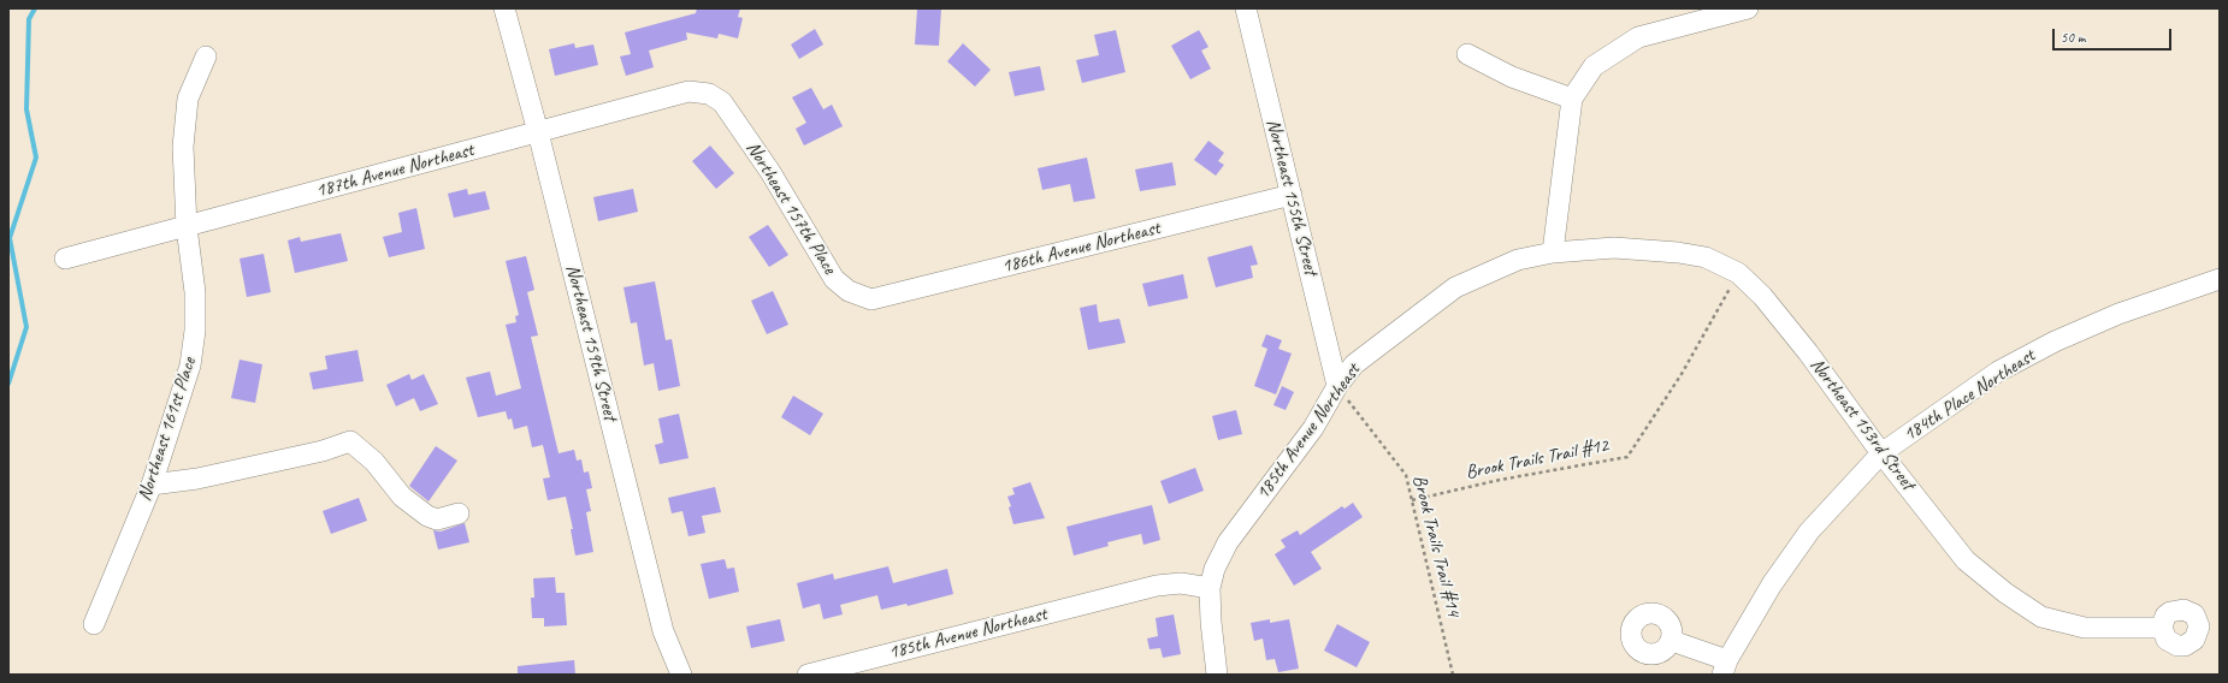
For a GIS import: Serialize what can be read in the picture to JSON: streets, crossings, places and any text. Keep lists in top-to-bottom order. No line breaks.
{"streets":{"street":["187th Avenue Northeast","Northeast 155th Street","Northeast 157th Place","186th Avenue Northeast","Northeast 159th Street","184th Place Northeast","Northeast 153rd Street","Northeast 161st Place","185th Avenue Northeast"],"path":["Brook Trails Trail #12","Brook Trails Trail #14"]},"crossings":[["187th Avenue Northeast","Northeast 157th Place"],["187th Avenue Northeast","Northeast 159th Street"],["187th Avenue Northeast","Northeast 161st Place"],["Northeast 155th Street","186th Avenue Northeast"],["Northeast 155th Street","185th Avenue Northeast"],["Northeast 155th Street","Brook Trails Trail #14"],["Northeast 157th Place","186th Avenue Northeast"],["184th Place Northeast","Northeast 153rd Street"],["Northeast 153rd Street","185th Avenue Northeast"],["Northeast 153rd Street","Brook Trails Trail #12"],["185th Avenue Northeast","Brook Trails Trail #14"],["Brook Trails Trail #12","Brook Trails Trail #14"]],"scale_bar":"50 m"}
